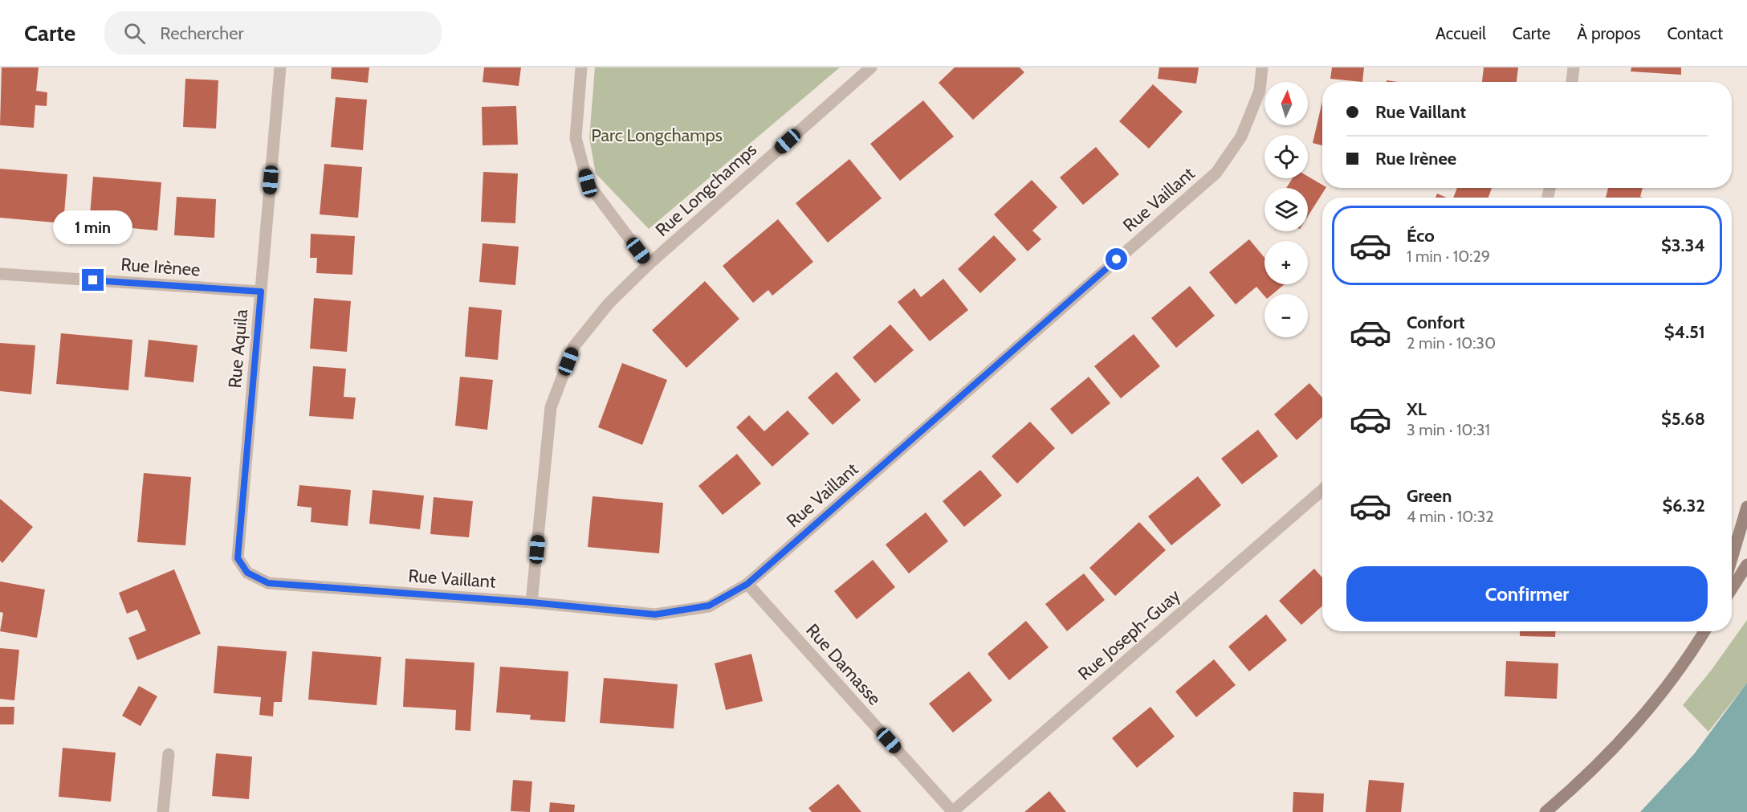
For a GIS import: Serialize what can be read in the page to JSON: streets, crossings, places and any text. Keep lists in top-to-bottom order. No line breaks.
{"streets":{"street":["Rue Longchamps","Rue Vaillant","Rue Irènee","Rue Aquila","Rue Joseph-Guay","Rue Damasse"]},"crossings":[["Rue Longchamps","Rue Vaillant"],["Rue Vaillant","Rue Aquila"],["Rue Vaillant","Rue Damasse"],["Rue Irènee","Rue Aquila"],["Rue Joseph-Guay","Rue Damasse"]],"parks":["Parc Longchamps"],"north":"top","page":{"header":"Carte","search":"Rechercher","nav":["Accueil","Carte","À propos","Contact"],"map_buttons":["+","−"],"banner":["Rue Vaillant","Rue Irènee"],"list":[{"name":"Éco","note":"1 min · 10:29","value":"$3.34"},{"name":"Confort","note":"2 min · 10:30","value":"$4.51"},{"name":"XL","note":"3 min · 10:31","value":"$5.68"},{"name":"Green","note":"4 min · 10:32","value":"$6.32"}],"bubble":"1 min","buttons":"Confirmer"}}
